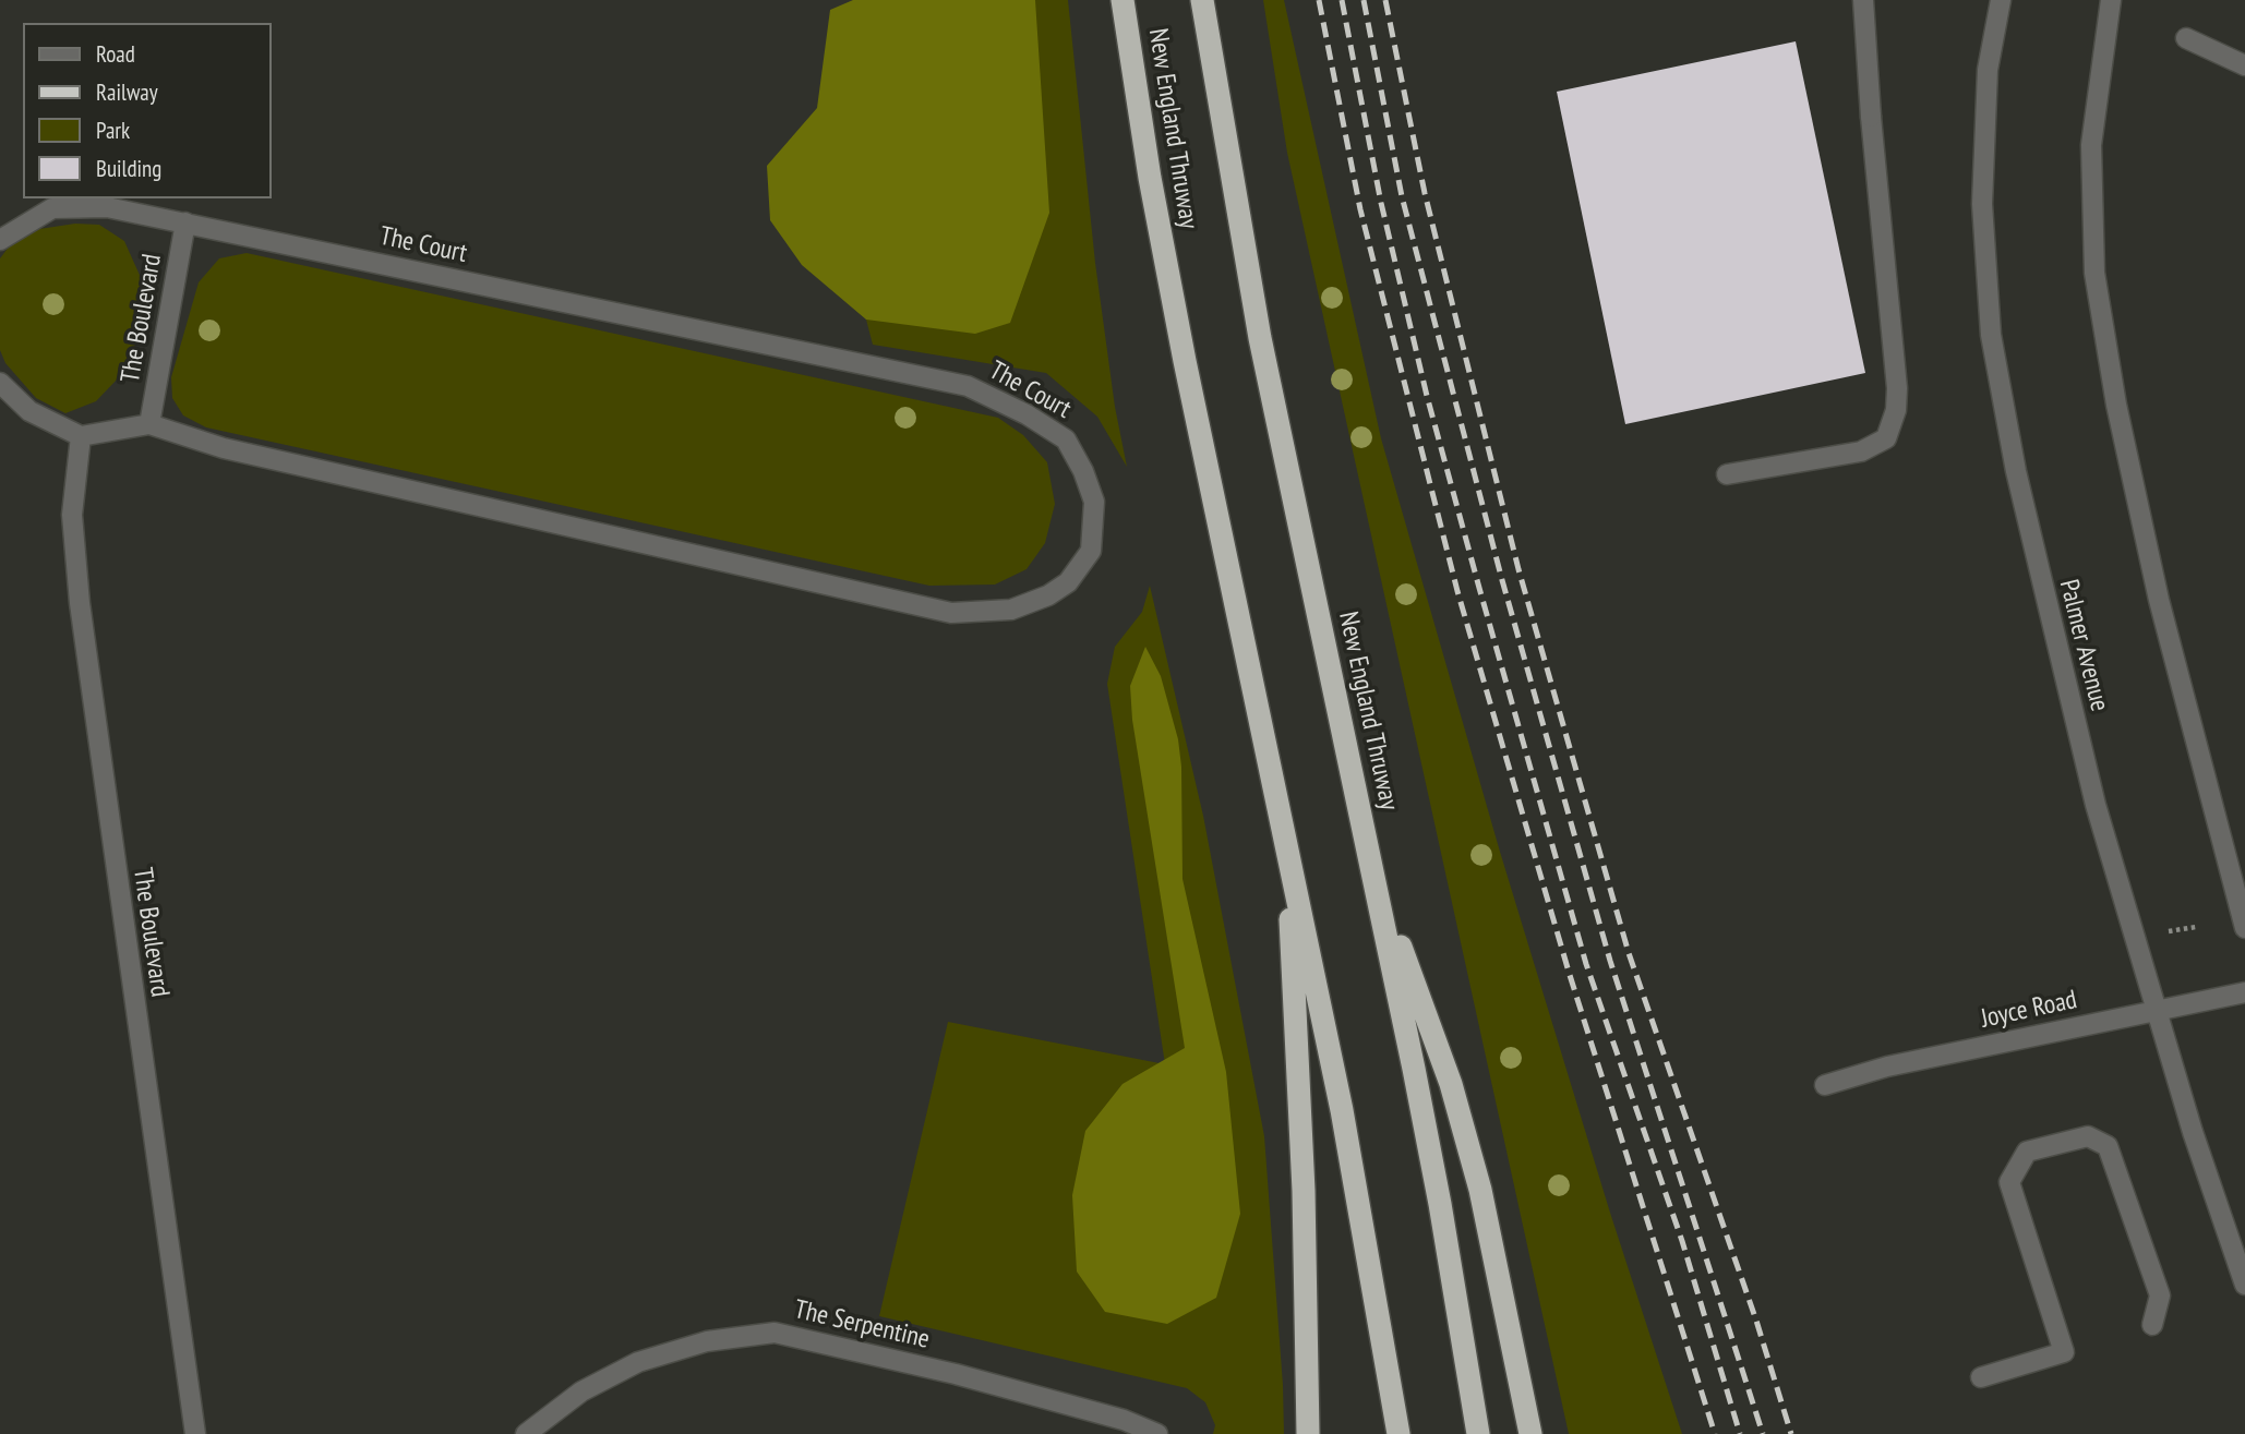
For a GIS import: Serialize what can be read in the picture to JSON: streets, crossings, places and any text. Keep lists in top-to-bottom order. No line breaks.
{"streets":{"highway":["New England Thruway"],"street":["The Court","The Boulevard","Palmer Avenue","Joyce Road","The Serpentine"]},"crossings":[["The Court","The Boulevard"],["Palmer Avenue","Joyce Road"]],"legend":["Road","Railway","Park","Building"]}
